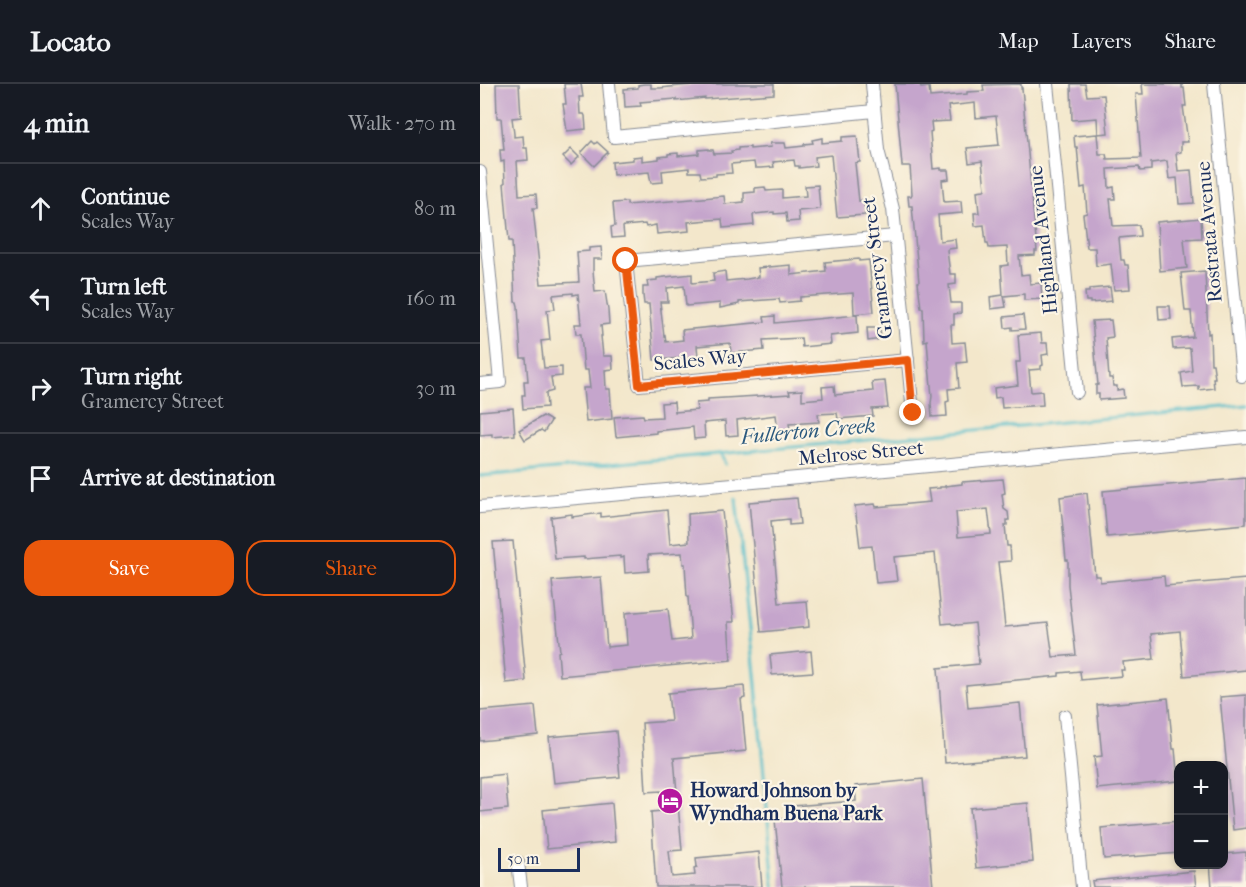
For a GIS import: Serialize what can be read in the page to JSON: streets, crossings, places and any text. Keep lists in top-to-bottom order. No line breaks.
{"streets":{"street":["Rostrata Avenue","Highland Avenue","Gramercy Street","Scales Way","Melrose Street"]},"crossings":[["Gramercy Street","Scales Way"]],"water":["Fullerton Creek"],"places":{"hotel":["Howard Johnson by Wyndham Buena Park"]},"scale_bar":"50 m","page":{"header":"Locato","nav":["Map","Layers","Share"],"heading":["4 min","Walk · 270 m"],"list":[["Continue","Scales Way","80 m"],["Turn left","Scales Way","160 m"],["Turn right","Gramercy Street","30 m"],"Arrive at destination"],"buttons":["Save","Share"],"map_buttons":["+","−"],"scale":"50 m"}}
